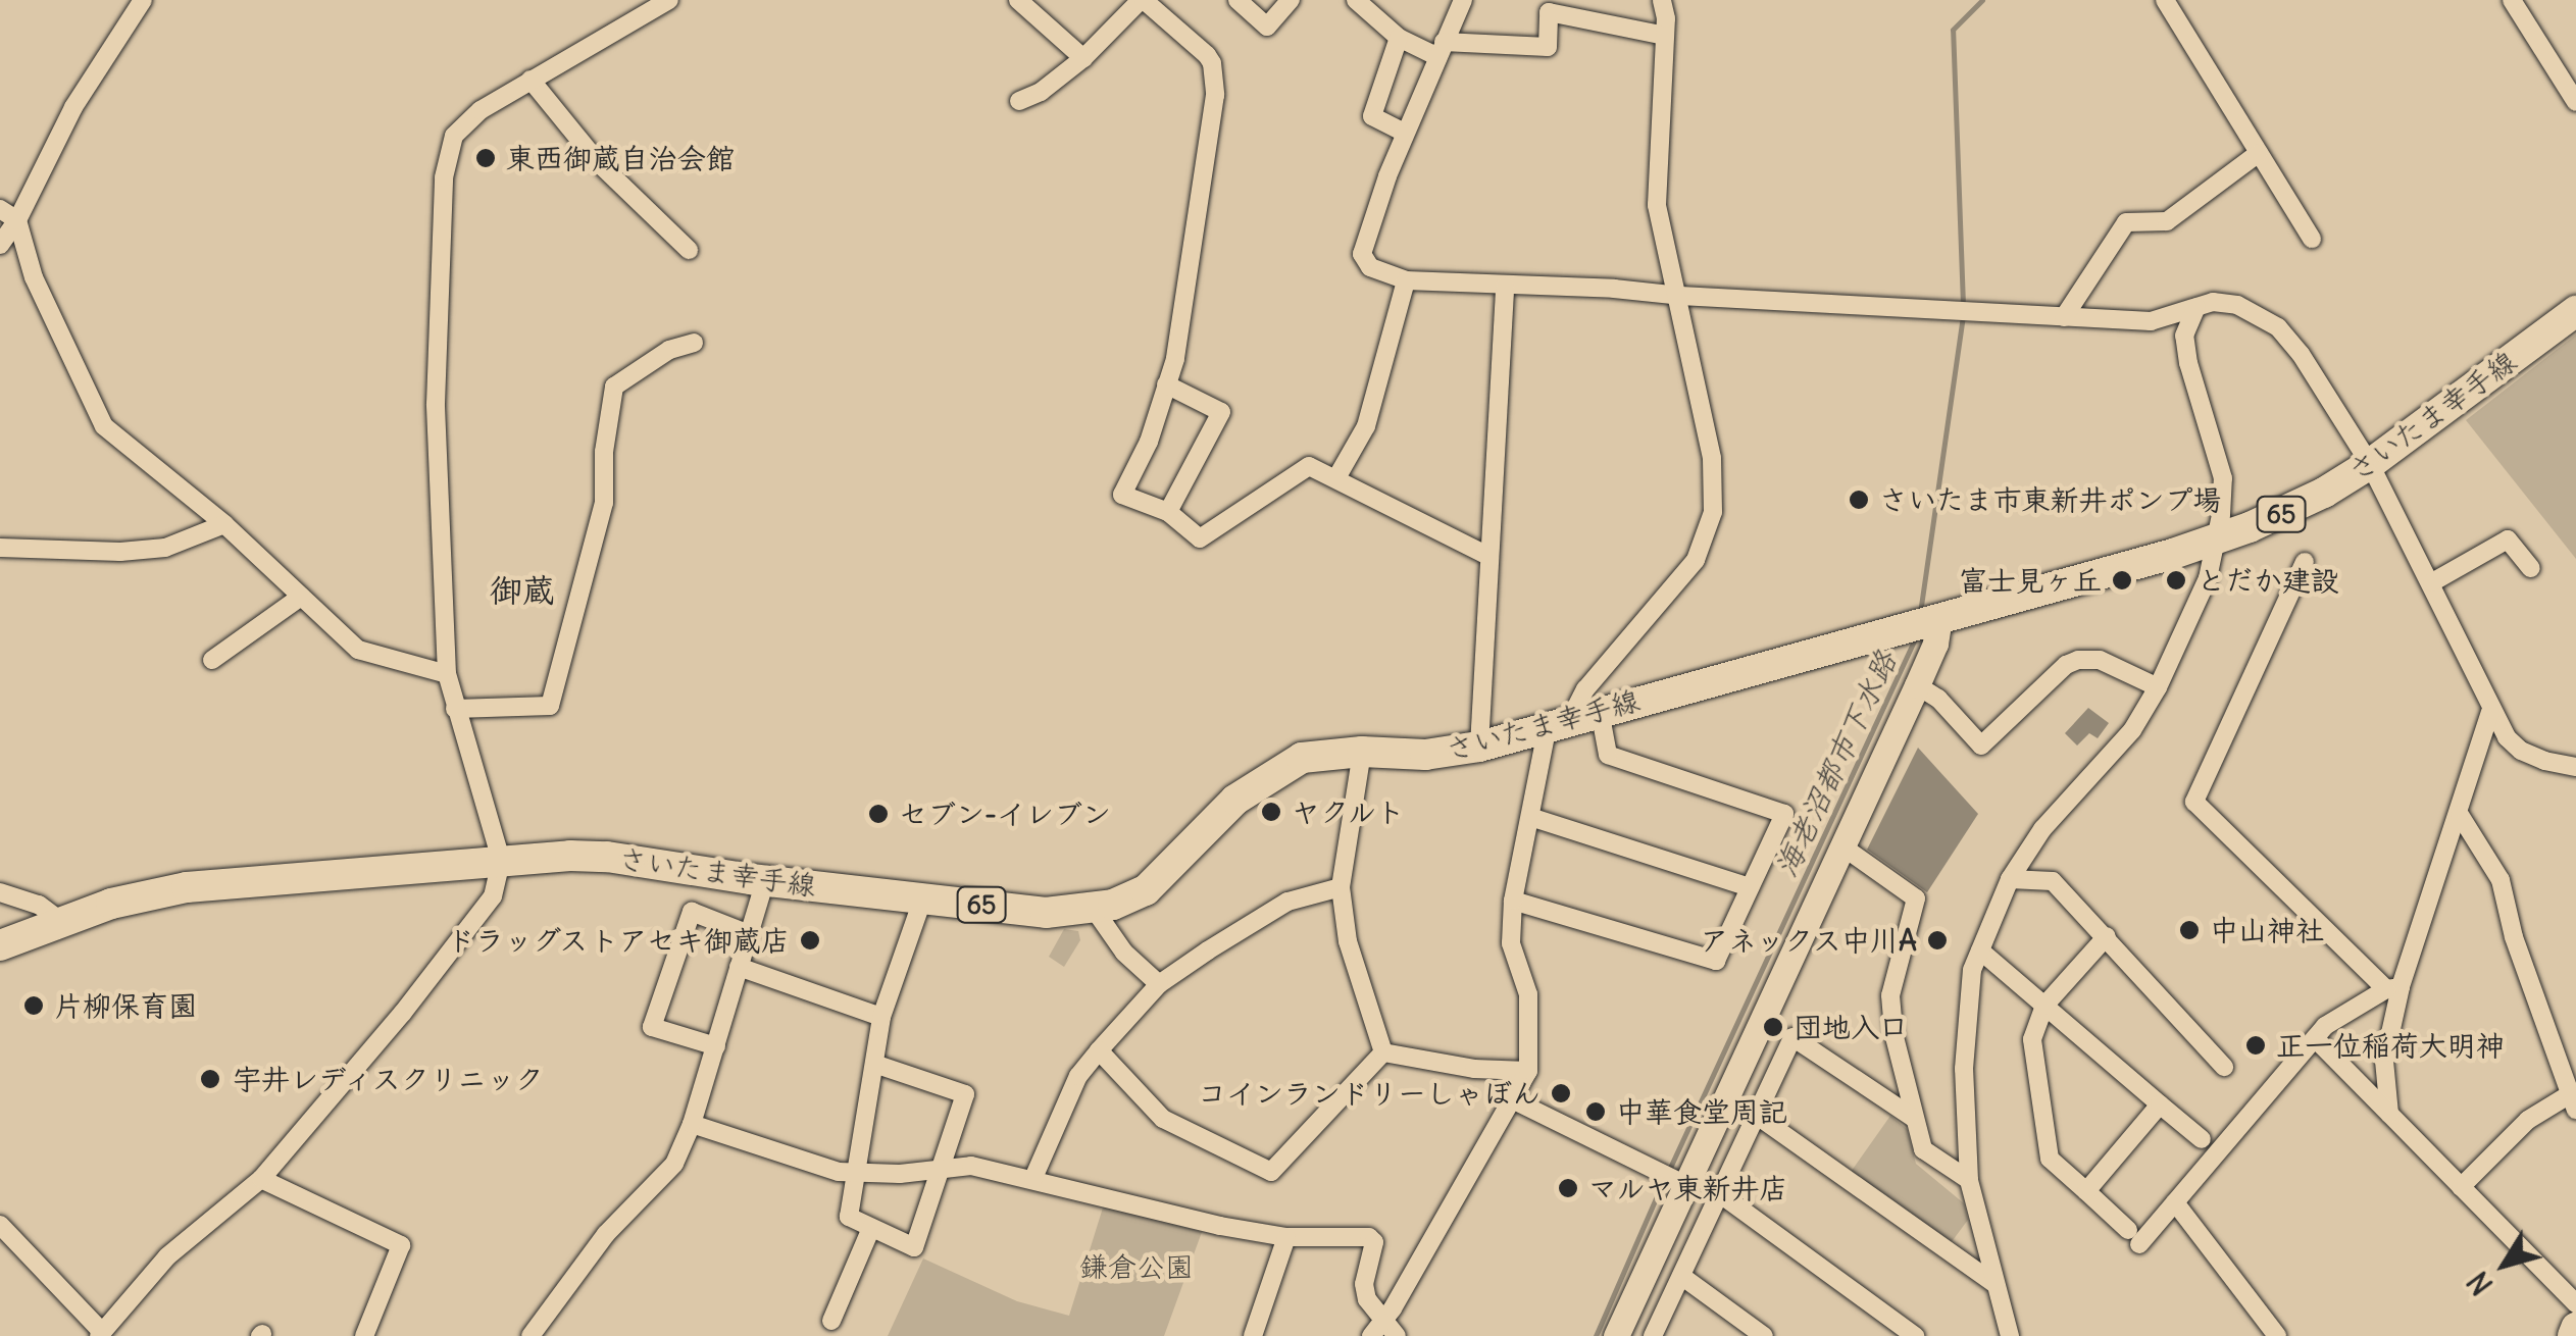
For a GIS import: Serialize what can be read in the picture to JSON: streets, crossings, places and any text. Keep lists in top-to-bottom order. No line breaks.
{"streets":{"main road":["さいたま幸手線","65"]},"districts":["御蔵"],"water":["海老沼都市下水路"],"parks":["鎌倉公園"],"places":["東西御蔵自治会館","さいたま市東新井ポンプ場","富士見ヶ丘","とだか建設","ヤクルト","セブン-イレブン","中山神社","ドラッグストアセキ御蔵店","アネックス中川A","片柳保育園","団地入口","正一位稲荷大明神","宇井レディスクリニック","コインランドリーしゃぼん","中華食堂周記","マルヤ東新井店"],"north":"bottom left"}
